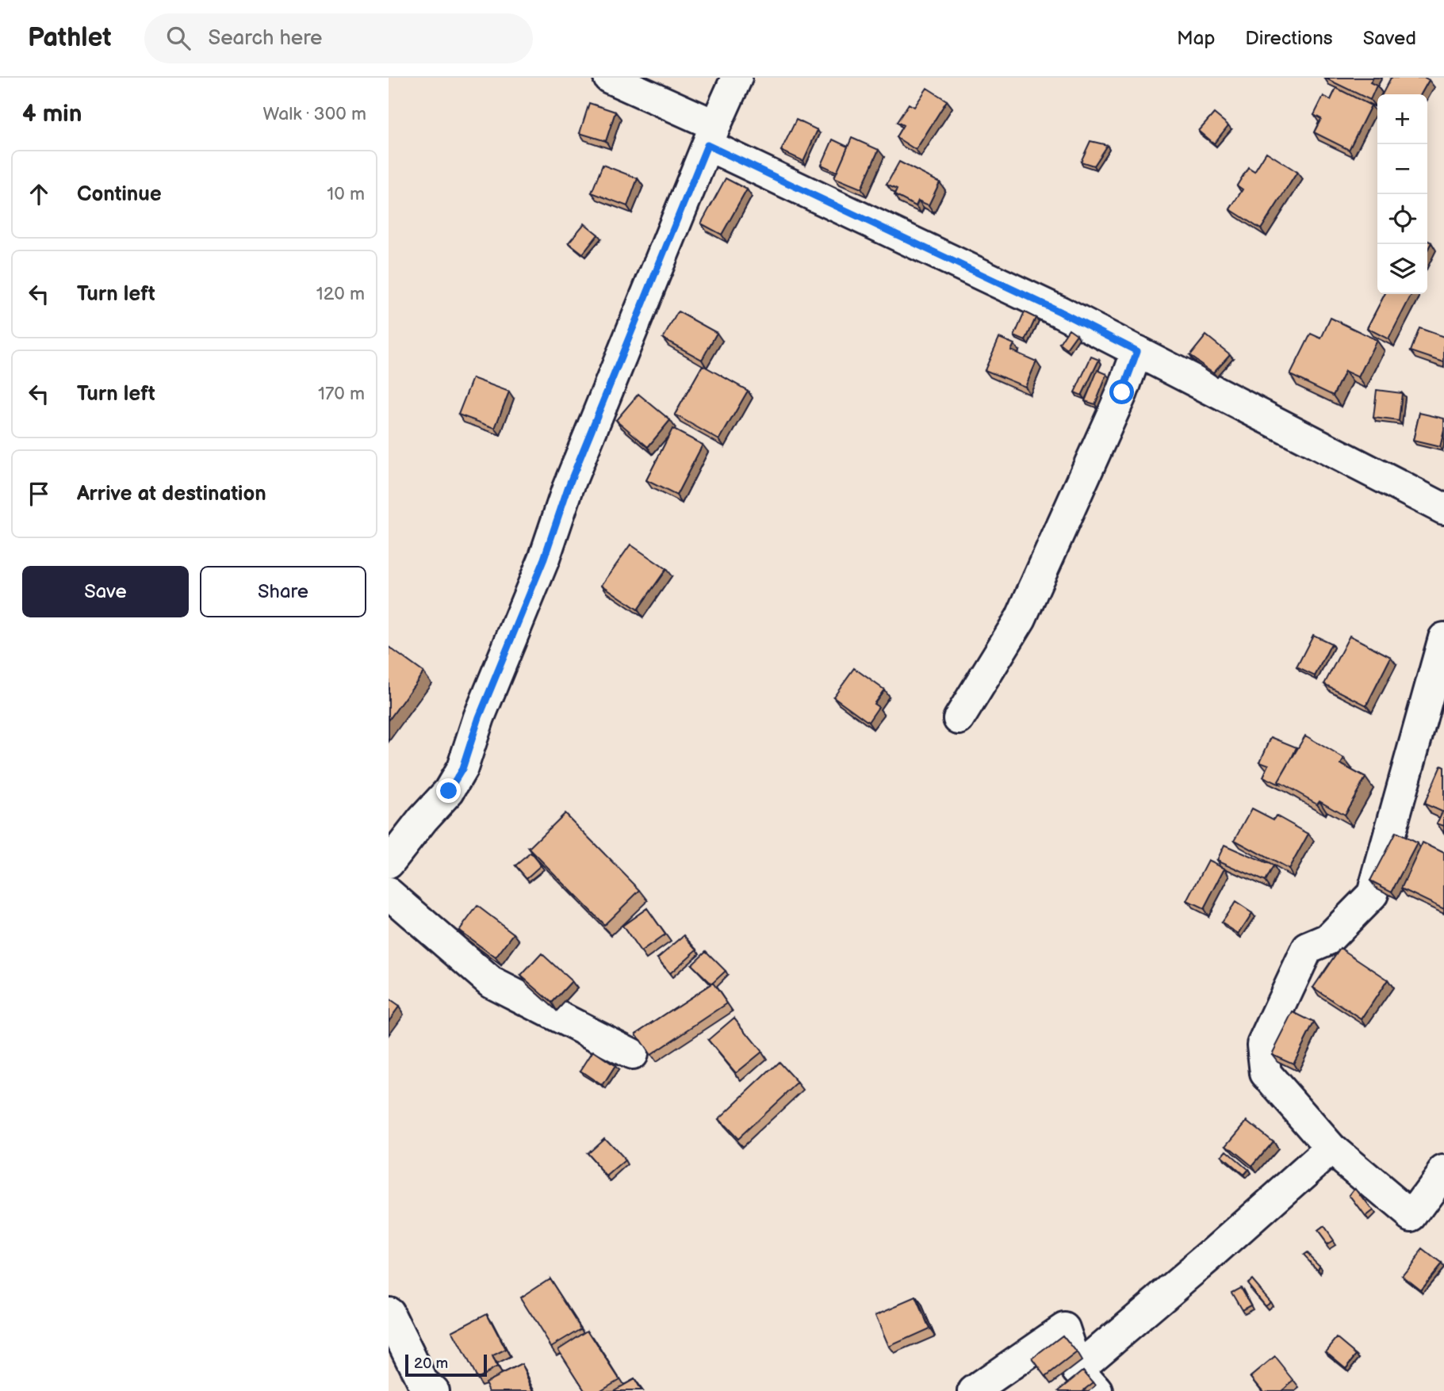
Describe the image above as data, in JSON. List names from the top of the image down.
{
  "scale_bar": "20 m",
  "page": {
    "header": "Pathlet",
    "search": "Search here",
    "nav": ["Map", "Directions", "Saved"],
    "heading": ["4 min", "Walk · 300 m"],
    "map_buttons": ["+", "−"],
    "list": [
      ["Continue", "10 m"],
      ["Turn left", "120 m"],
      ["Turn left", "170 m"],
      "Arrive at destination"
    ],
    "buttons": ["Save", "Share"],
    "scale": "20 m"
  }
}
